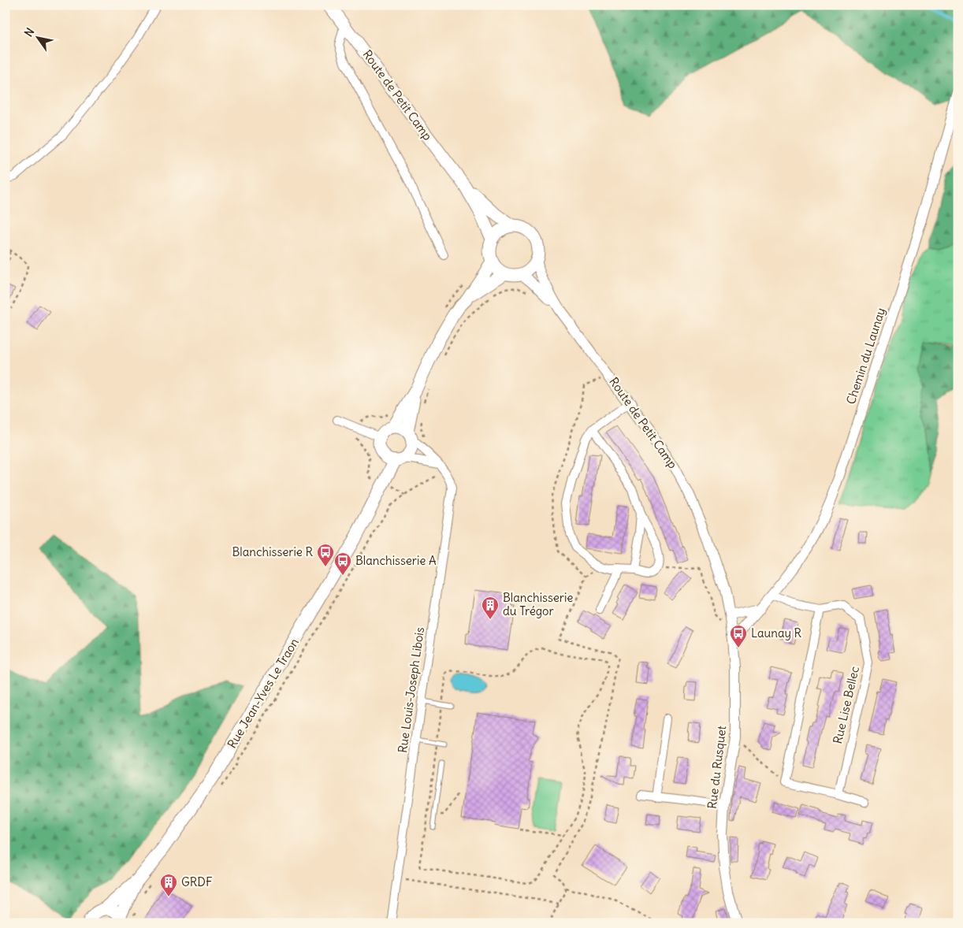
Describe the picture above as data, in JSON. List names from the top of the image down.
{
  "streets": {
    "main road": ["Route de Petit Camp", "Rue Jean-Yves Le Traon"],
    "street": [
      "Chemin du Launay",
      "Rue Louis-Joseph Libois",
      "Rue Lise Bellec",
      "Rue du Rusquet"
    ]
  },
  "crossings": [
    ["Route de Petit Camp", "Rue du Rusquet"],
    ["Chemin du Launay", "Rue du Rusquet"],
    ["Rue Louis-Joseph Libois", "Rue Jean-Yves Le Traon"]
  ],
  "places": {
    "bus stop": ["Blanchisserie R", "Blanchisserie A", "Launay R"],
    "building": ["Blanchisserie du Trégor", "GRDF"]
  },
  "north": "top left"
}
